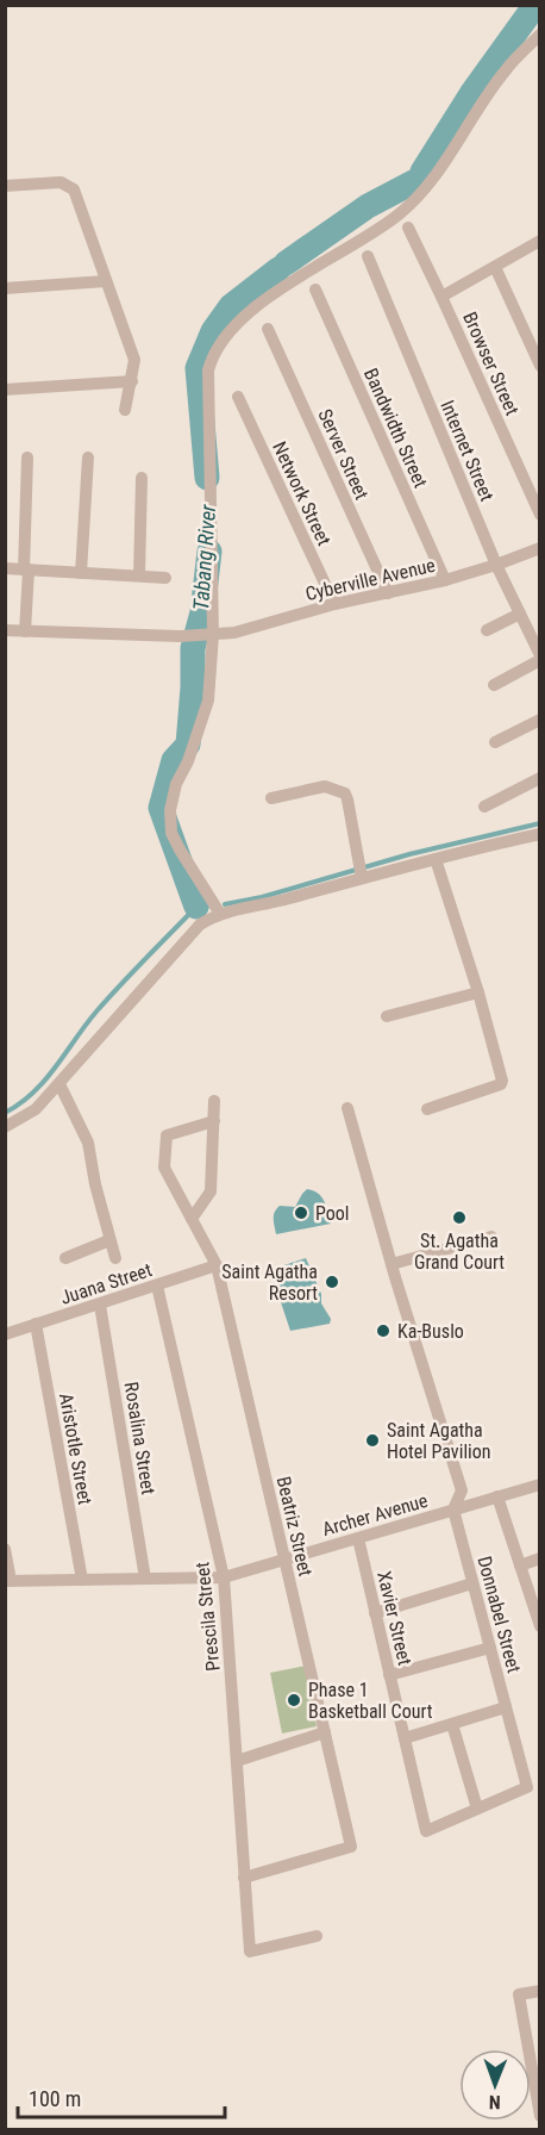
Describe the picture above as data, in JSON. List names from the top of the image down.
{
  "streets": {
    "street": [
      "Browser Street",
      "Bandwidth Street",
      "Internet Street",
      "Server Street",
      "Network Street",
      "Cyberville Avenue",
      "Juana Street",
      "Rosalina Street",
      "Aristotle Street",
      "Archer Avenue",
      "Beatriz Street",
      "Donnabel Street",
      "Prescila Street",
      "Xavier Street"
    ]
  },
  "crossings": [
    ["Bandwidth Street", "Cyberville Avenue"],
    ["Internet Street", "Cyberville Avenue"],
    ["Server Street", "Cyberville Avenue"],
    ["Network Street", "Cyberville Avenue"],
    ["Juana Street", "Rosalina Street"],
    ["Juana Street", "Aristotle Street"],
    ["Juana Street", "Beatriz Street"],
    ["Juana Street", "Prescila Street"],
    ["Rosalina Street", "Archer Avenue"],
    ["Aristotle Street", "Archer Avenue"],
    ["Archer Avenue", "Beatriz Street"],
    ["Archer Avenue", "Donnabel Street"],
    ["Archer Avenue", "Prescila Street"],
    ["Archer Avenue", "Xavier Street"],
    ["Beatriz Street", "Prescila Street"],
    ["Donnabel Street", "Xavier Street"]
  ],
  "water": ["Tabang River"],
  "places": [
    "Pool",
    "St. Agatha Grand Court",
    "Saint Agatha Resort",
    "Ka-Buslo",
    "Saint Agatha Hotel Pavilion",
    "Phase 1 Basketball Court"
  ],
  "scale_bar": "100 m",
  "north": "bottom"
}
